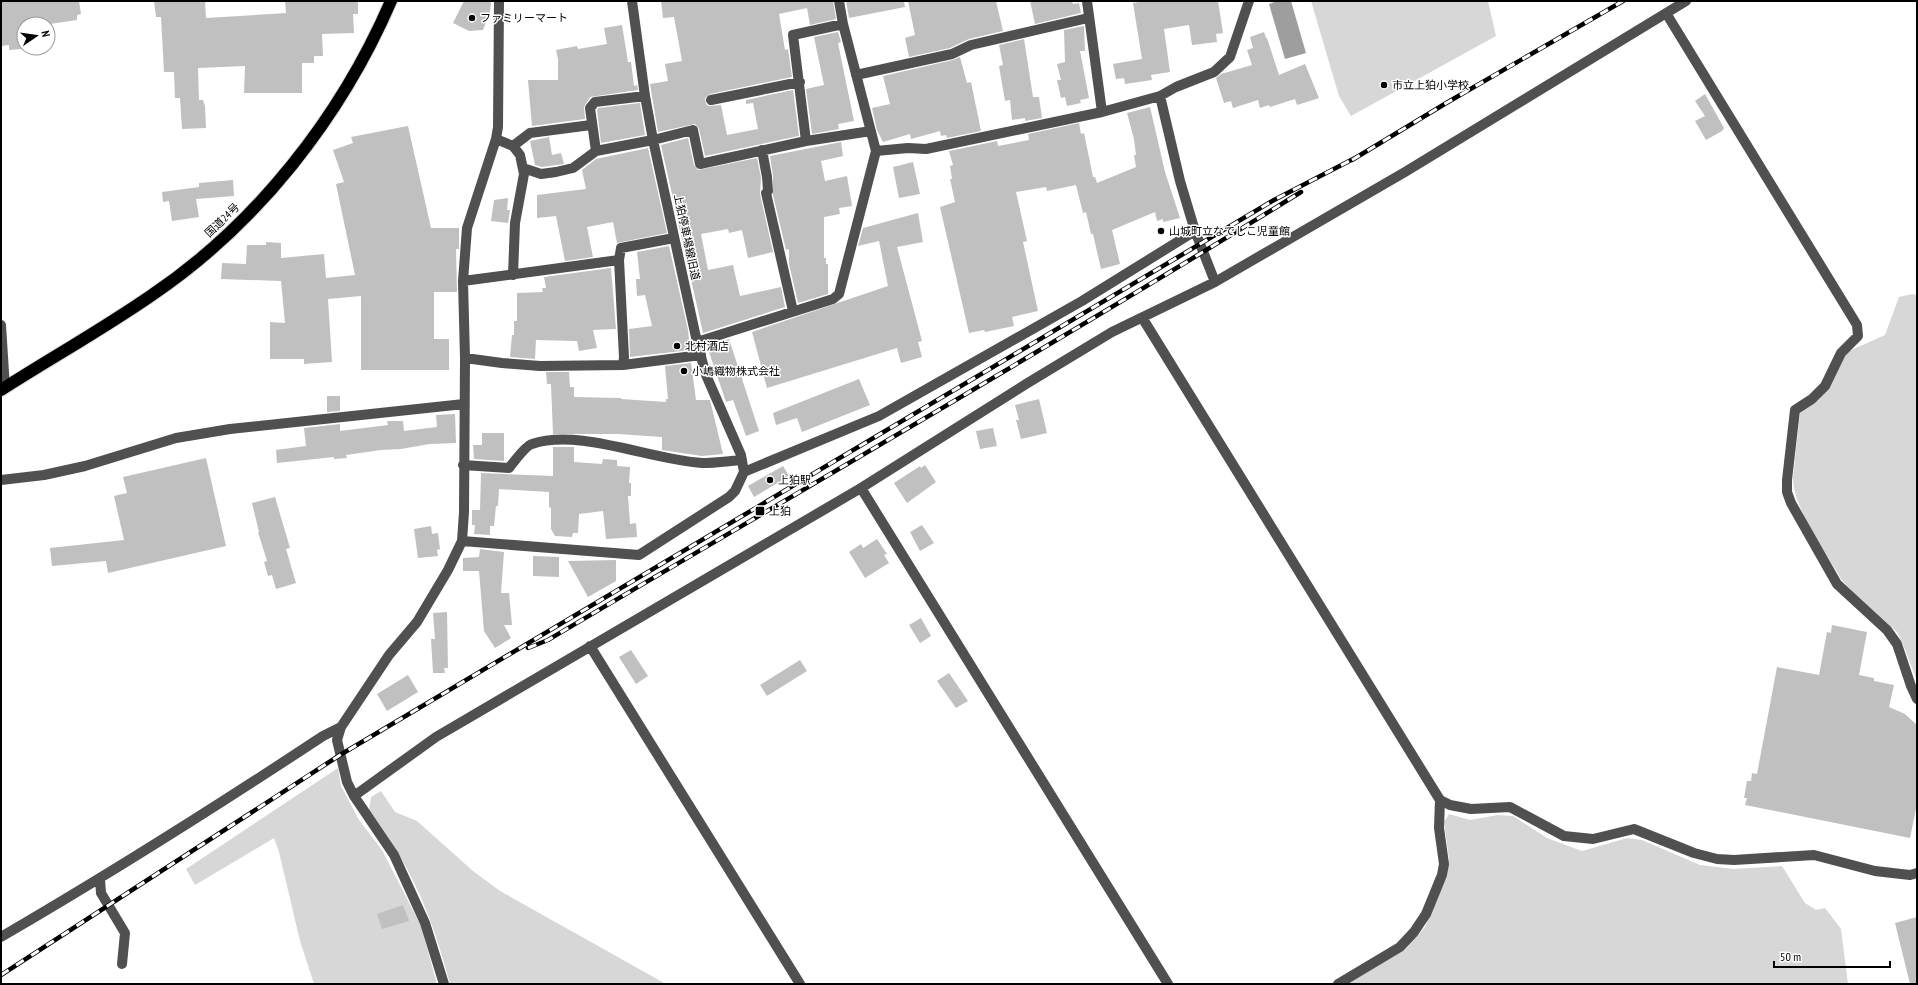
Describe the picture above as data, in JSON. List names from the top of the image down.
{
  "streets": {
    "highway": ["国道24号"],
    "street": ["上狛停車場線旧道"]
  },
  "places": {
    "other": [
      "ファミリーマート",
      "市立上狛小学校",
      "山城町立なでしこ児童館",
      "北村酒店",
      "小嶋織物株式会社",
      "上狛駅"
    ],
    "transit": ["上狛"]
  },
  "scale_bar": "50 m",
  "north": "right"
}
